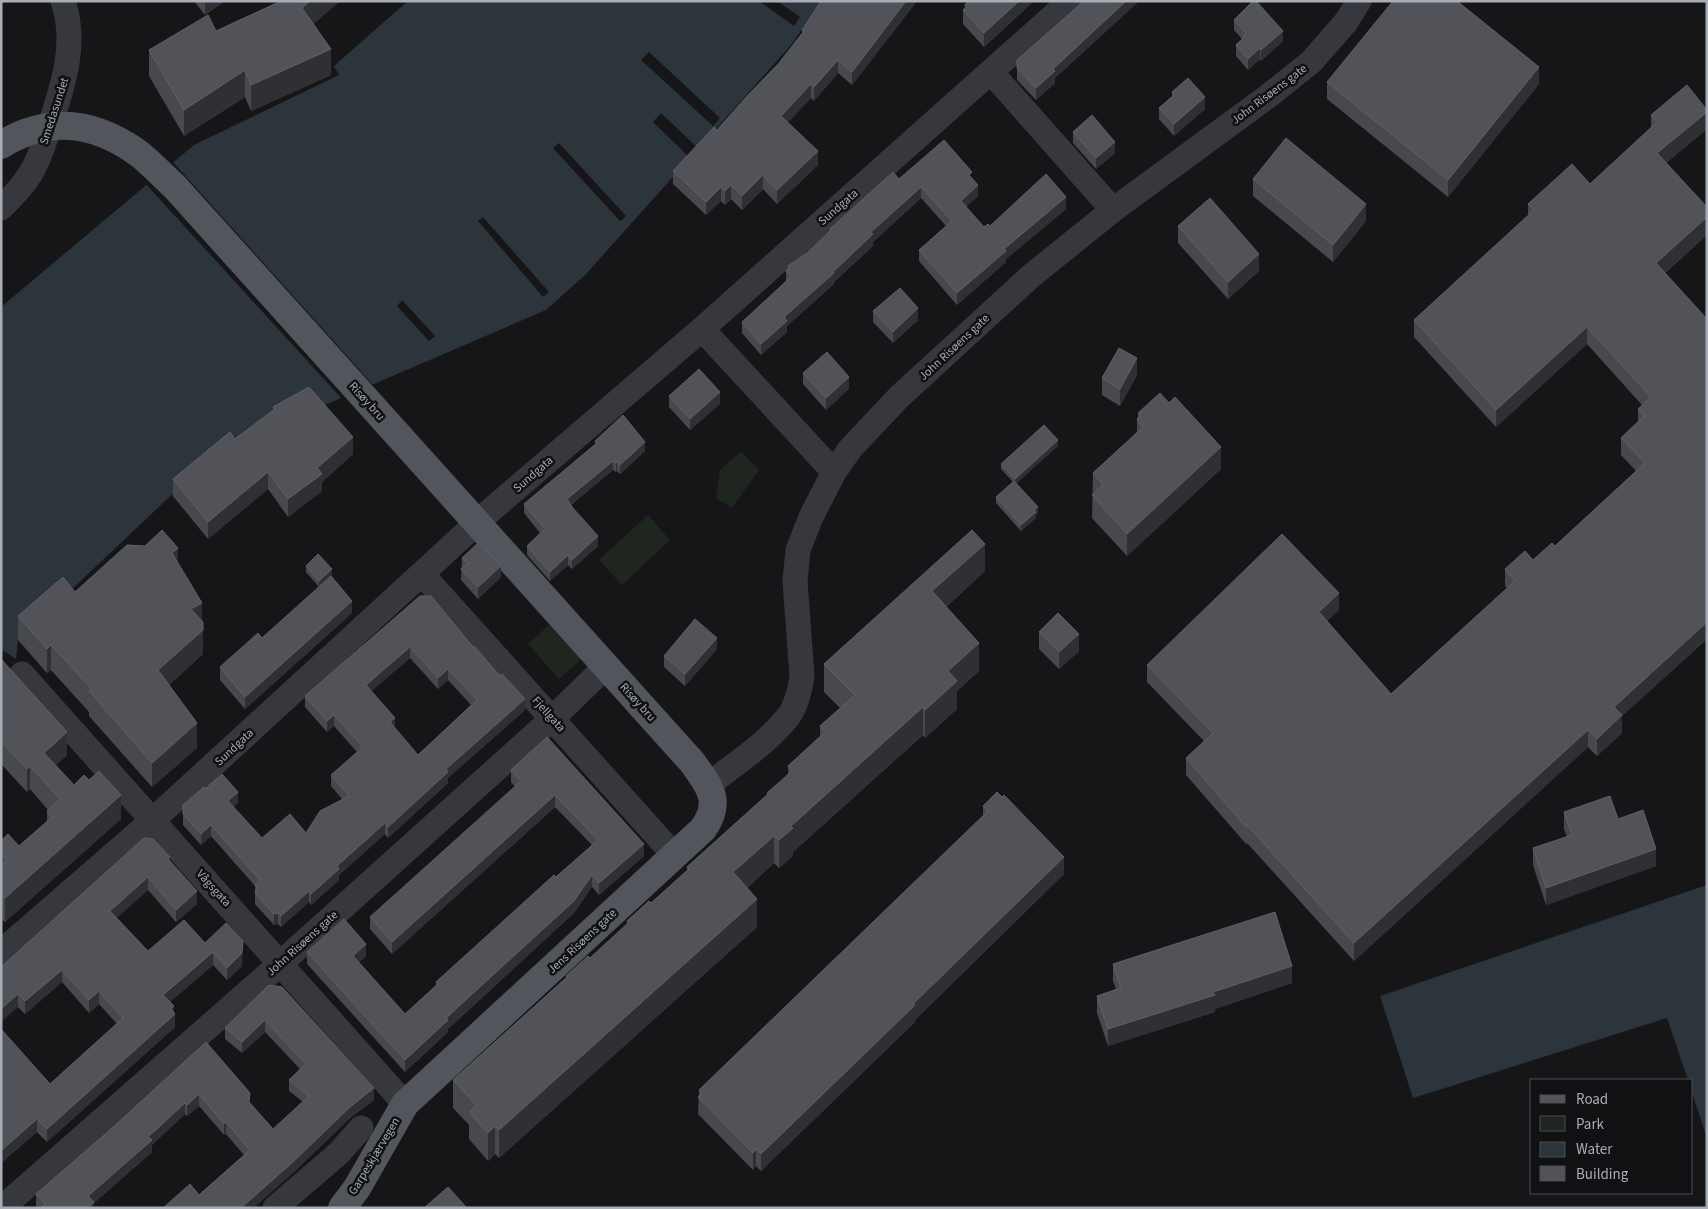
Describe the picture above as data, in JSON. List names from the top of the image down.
{
  "streets": {
    "main road": ["Risøy bru", "Jens Risøens gate", "Garpeskjærvegen"],
    "street": [
      "John Risøens gate",
      "Smedasundet",
      "Sundgata",
      "Fjellgata",
      "Vågsgata"
    ]
  },
  "crossings": [
    ["John Risøens gate", "Fjellgata"],
    ["John Risøens gate", "Vågsgata"],
    ["John Risøens gate", "Jens Risøens gate"],
    ["Sundgata", "Fjellgata"],
    ["Sundgata", "Vågsgata"],
    ["Risøy bru", "Jens Risøens gate"],
    ["Fjellgata", "Jens Risøens gate"],
    ["Vågsgata", "Jens Risøens gate"],
    ["Vågsgata", "Garpeskjærvegen"],
    ["Jens Risøens gate", "Garpeskjærvegen"]
  ],
  "legend": [
    "Road",
    "Park",
    "Water",
    "Building"
  ]
}
